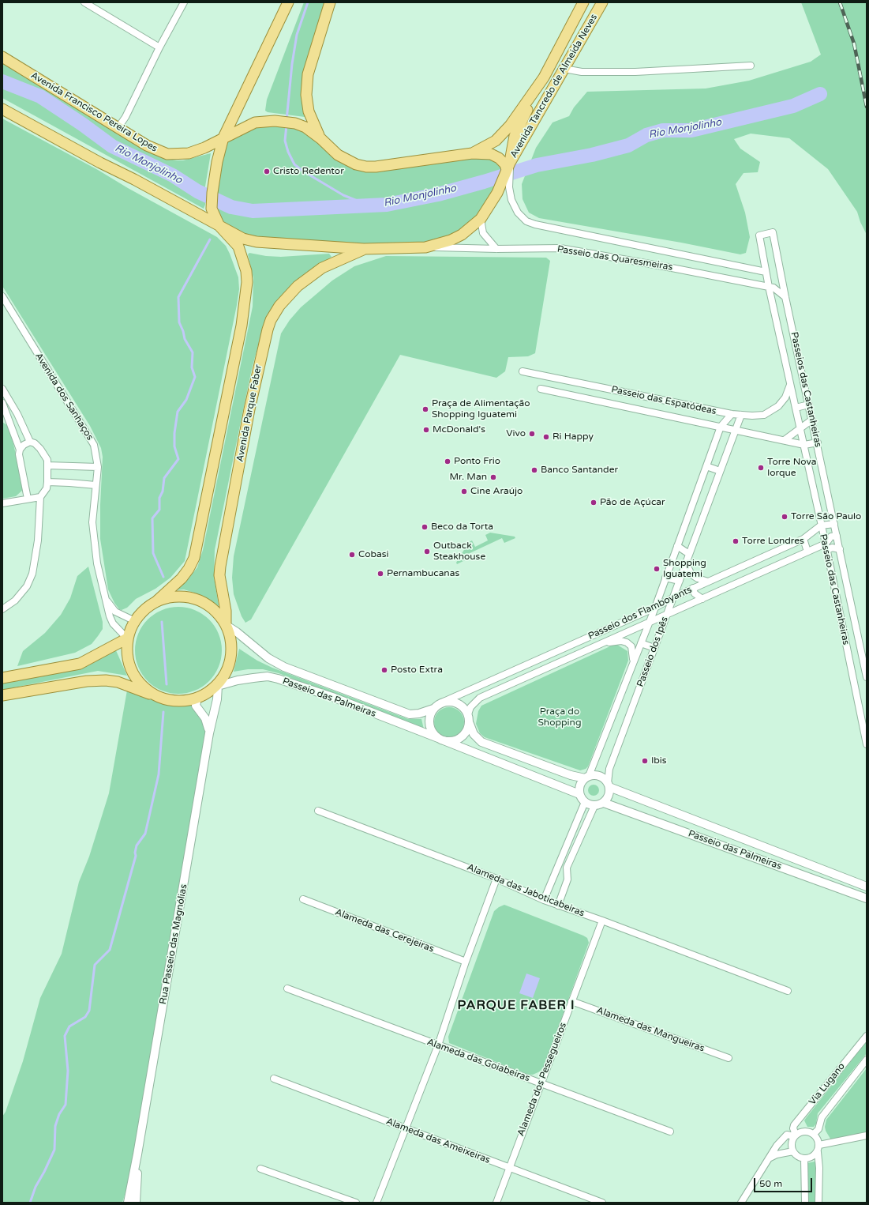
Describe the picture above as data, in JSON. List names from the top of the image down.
{
  "streets": {
    "main road": ["Avenida Tancredo de Almeida Neves", "Avenida Francisco Pereira Lopes", "Avenida Parque Faber"],
    "street": [
      "Passeio das Quaresmeiras",
      "Passeios das Castanheiras",
      "Avenida dos Sanhaços",
      "Passeio das Espatódeas",
      "Passeio das Castanheiras",
      "Passeio dos Flamboyants",
      "Passeio dos Ipês",
      "Passeio das Palmeiras",
      "Alameda das Jaboticabeiras",
      "Alameda das Cerejeiras",
      "Rua Passeio das Magnólias",
      "Alameda das Mangueiras",
      "Alameda das Goiabeiras",
      "Alameda dos Pessegueiros",
      "Via Lugano",
      "Alameda das Ameixeiras"
    ]
  },
  "crossings": [
    ["Avenida Tancredo de Almeida Neves", "Avenida Francisco Pereira Lopes"],
    ["Avenida Tancredo de Almeida Neves", "Passeio das Quaresmeiras"],
    ["Passeio das Quaresmeiras", "Passeios das Castanheiras"],
    ["Passeio das Quaresmeiras", "Passeio das Castanheiras"],
    ["Passeios das Castanheiras", "Passeio dos Flamboyants"],
    ["Avenida dos Sanhaços", "Avenida Parque Faber"],
    ["Avenida dos Sanhaços", "Passeio das Palmeiras"],
    ["Avenida dos Sanhaços", "Rua Passeio das Magnólias"],
    ["Passeio das Espatódeas", "Passeio das Castanheiras"],
    ["Passeio das Espatódeas", "Passeio dos Ipês"],
    ["Avenida Parque Faber", "Passeio das Palmeiras"],
    ["Avenida Parque Faber", "Rua Passeio das Magnólias"],
    ["Passeio das Castanheiras", "Passeio dos Flamboyants"],
    ["Passeio dos Flamboyants", "Passeio dos Ipês"],
    ["Passeio dos Flamboyants", "Passeio das Palmeiras"],
    ["Passeio dos Ipês", "Passeio das Palmeiras"],
    ["Passeio das Palmeiras", "Rua Passeio das Magnólias"],
    ["Alameda das Jaboticabeiras", "Alameda dos Pessegueiros"],
    ["Alameda das Mangueiras", "Alameda dos Pessegueiros"],
    ["Alameda das Goiabeiras", "Alameda dos Pessegueiros"],
    ["Alameda dos Pessegueiros", "Alameda das Ameixeiras"]
  ],
  "districts": ["PARQUE FABER I"],
  "water": ["Rio Monjolinho"],
  "parks": ["Praça do Shopping"],
  "places": [
    "Cristo Redentor",
    "Praça de Alimentação Shopping Iguatemi",
    "McDonald's",
    "Vivo",
    "Ri Happy",
    "Ponto Frio",
    "Torre Nova Iorque",
    "Banco Santander",
    "Mr. Man",
    "Cine Araújo",
    "Pão de Açúcar",
    "Torre São Paulo",
    "Beco da Torta",
    "Torre Londres",
    "Outback Steakhouse",
    "Cobasi",
    "Shopping Iguatemi",
    "Pernambucanas",
    "Posto Extra",
    "Ibis"
  ],
  "scale_bar": "50 m"
}
